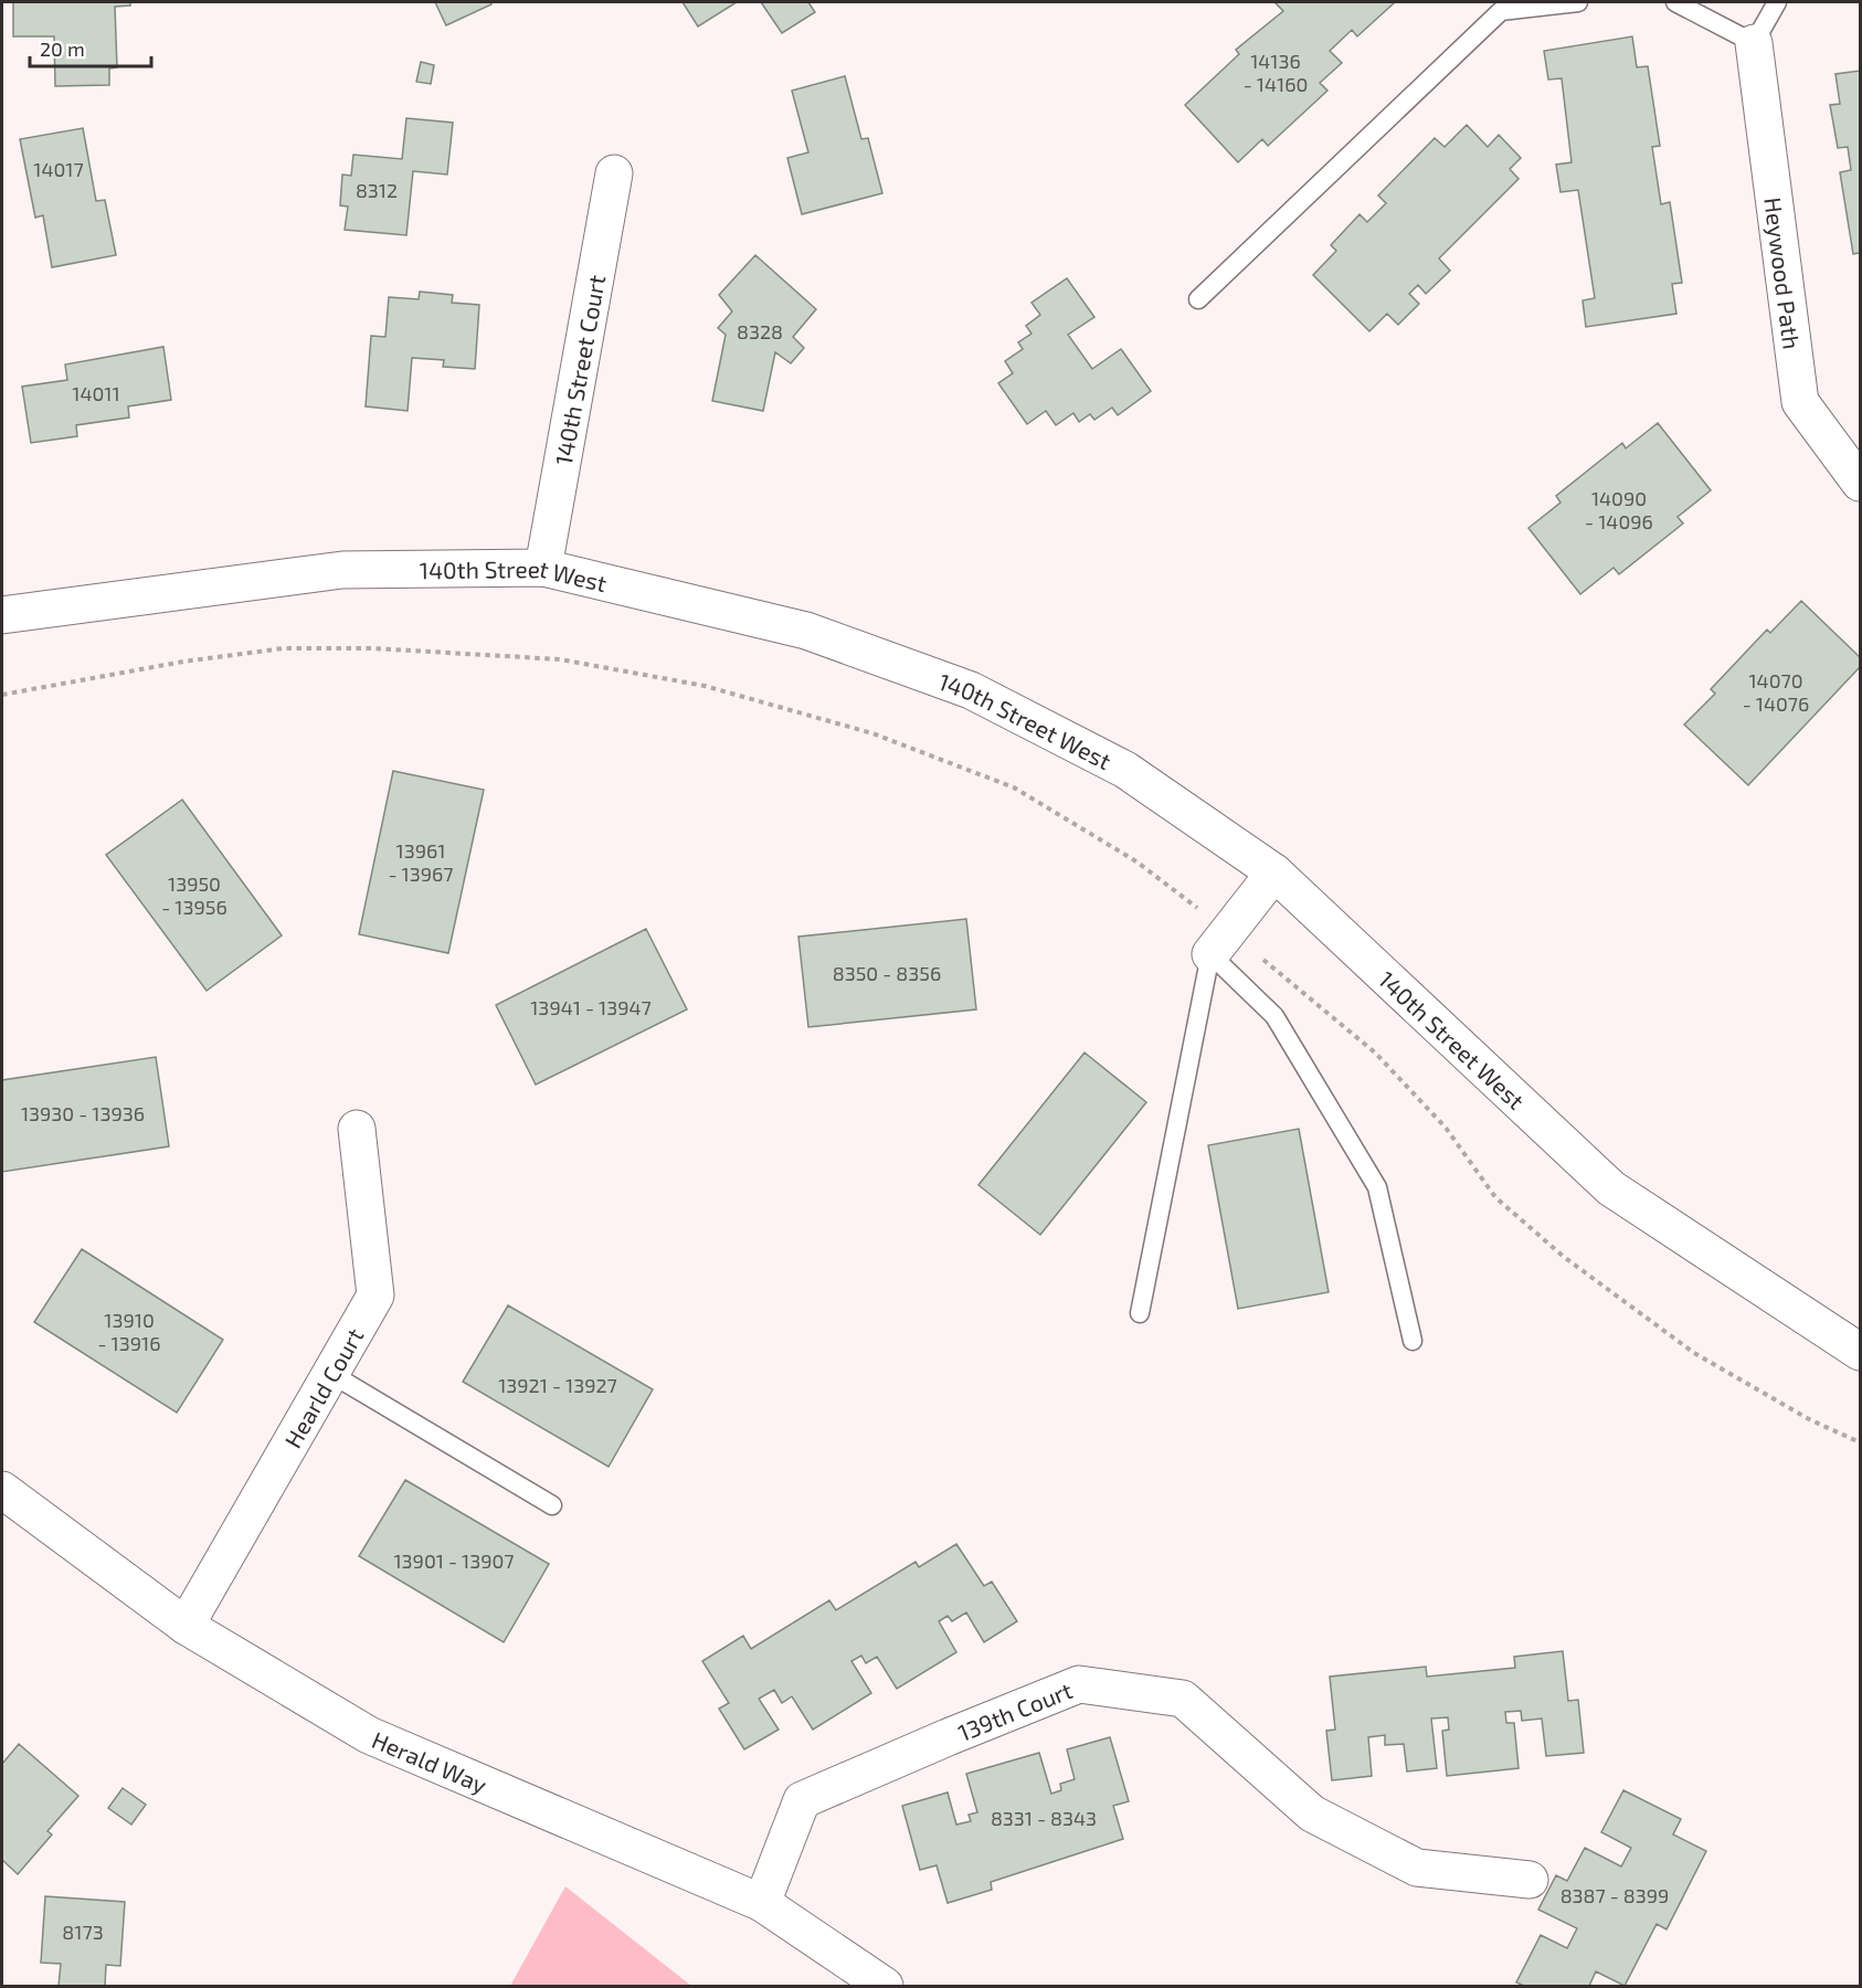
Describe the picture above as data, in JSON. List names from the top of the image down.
{
  "streets": {
    "street": [
      "Heywood Path",
      "140th Street Court",
      "140th Street West",
      "Hearld Court",
      "139th Court",
      "Herald Way"
    ]
  },
  "crossings": [
    ["140th Street Court", "140th Street West"],
    ["Hearld Court", "Herald Way"],
    ["139th Court", "Herald Way"]
  ],
  "house_numbers": [
    "14136 - 14160",
    "14017",
    "8312",
    "8328",
    "14011",
    "14090 - 14096",
    "14070 - 14076",
    "13961 - 13967",
    "13950 - 13956",
    "8350 - 8356",
    "13941 - 13947",
    "13930 - 13936",
    "13910 - 13916",
    "13921 - 13927",
    "13901 - 13907",
    "8331 - 8343",
    "8387 - 8399",
    "8173"
  ],
  "scale_bar": "20 m"
}
